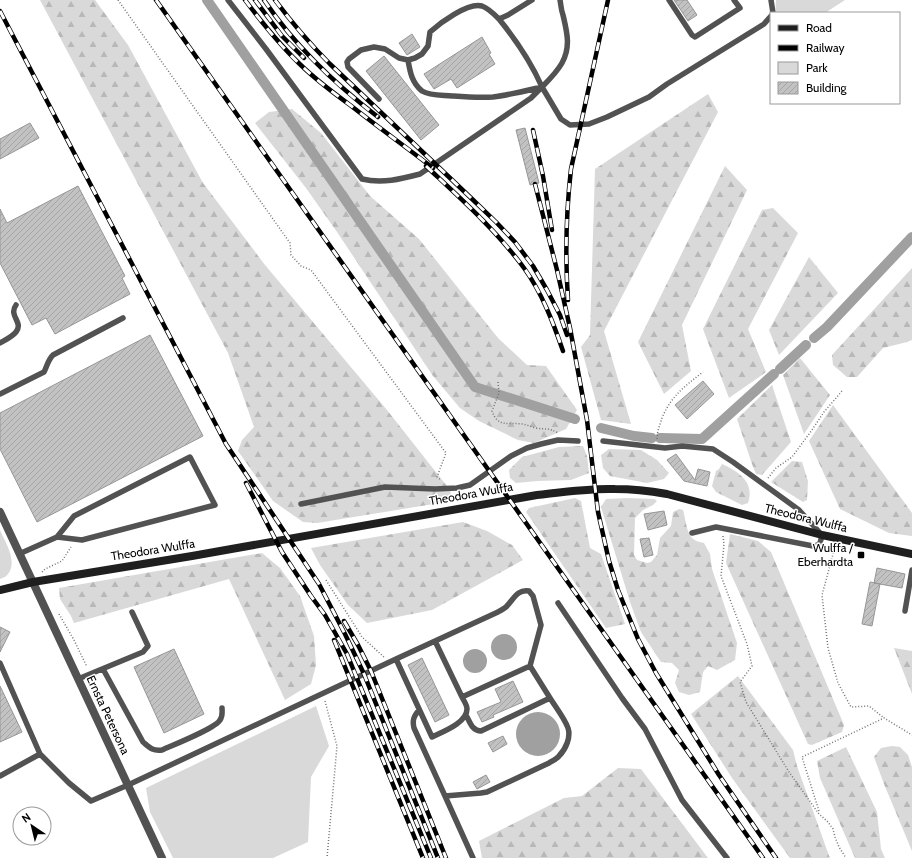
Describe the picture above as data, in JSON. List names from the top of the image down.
{
  "streets": {
    "street": ["Theodora Wulffa", "Ernsta Petersona"]
  },
  "crossings": [
    ["Theodora Wulffa", "Ernsta Petersona"]
  ],
  "places": {
    "transit": ["Wulffa / Eberhardta"]
  },
  "legend": [
    "Road",
    "Railway",
    "Park",
    "Building"
  ],
  "north": "top left"
}
